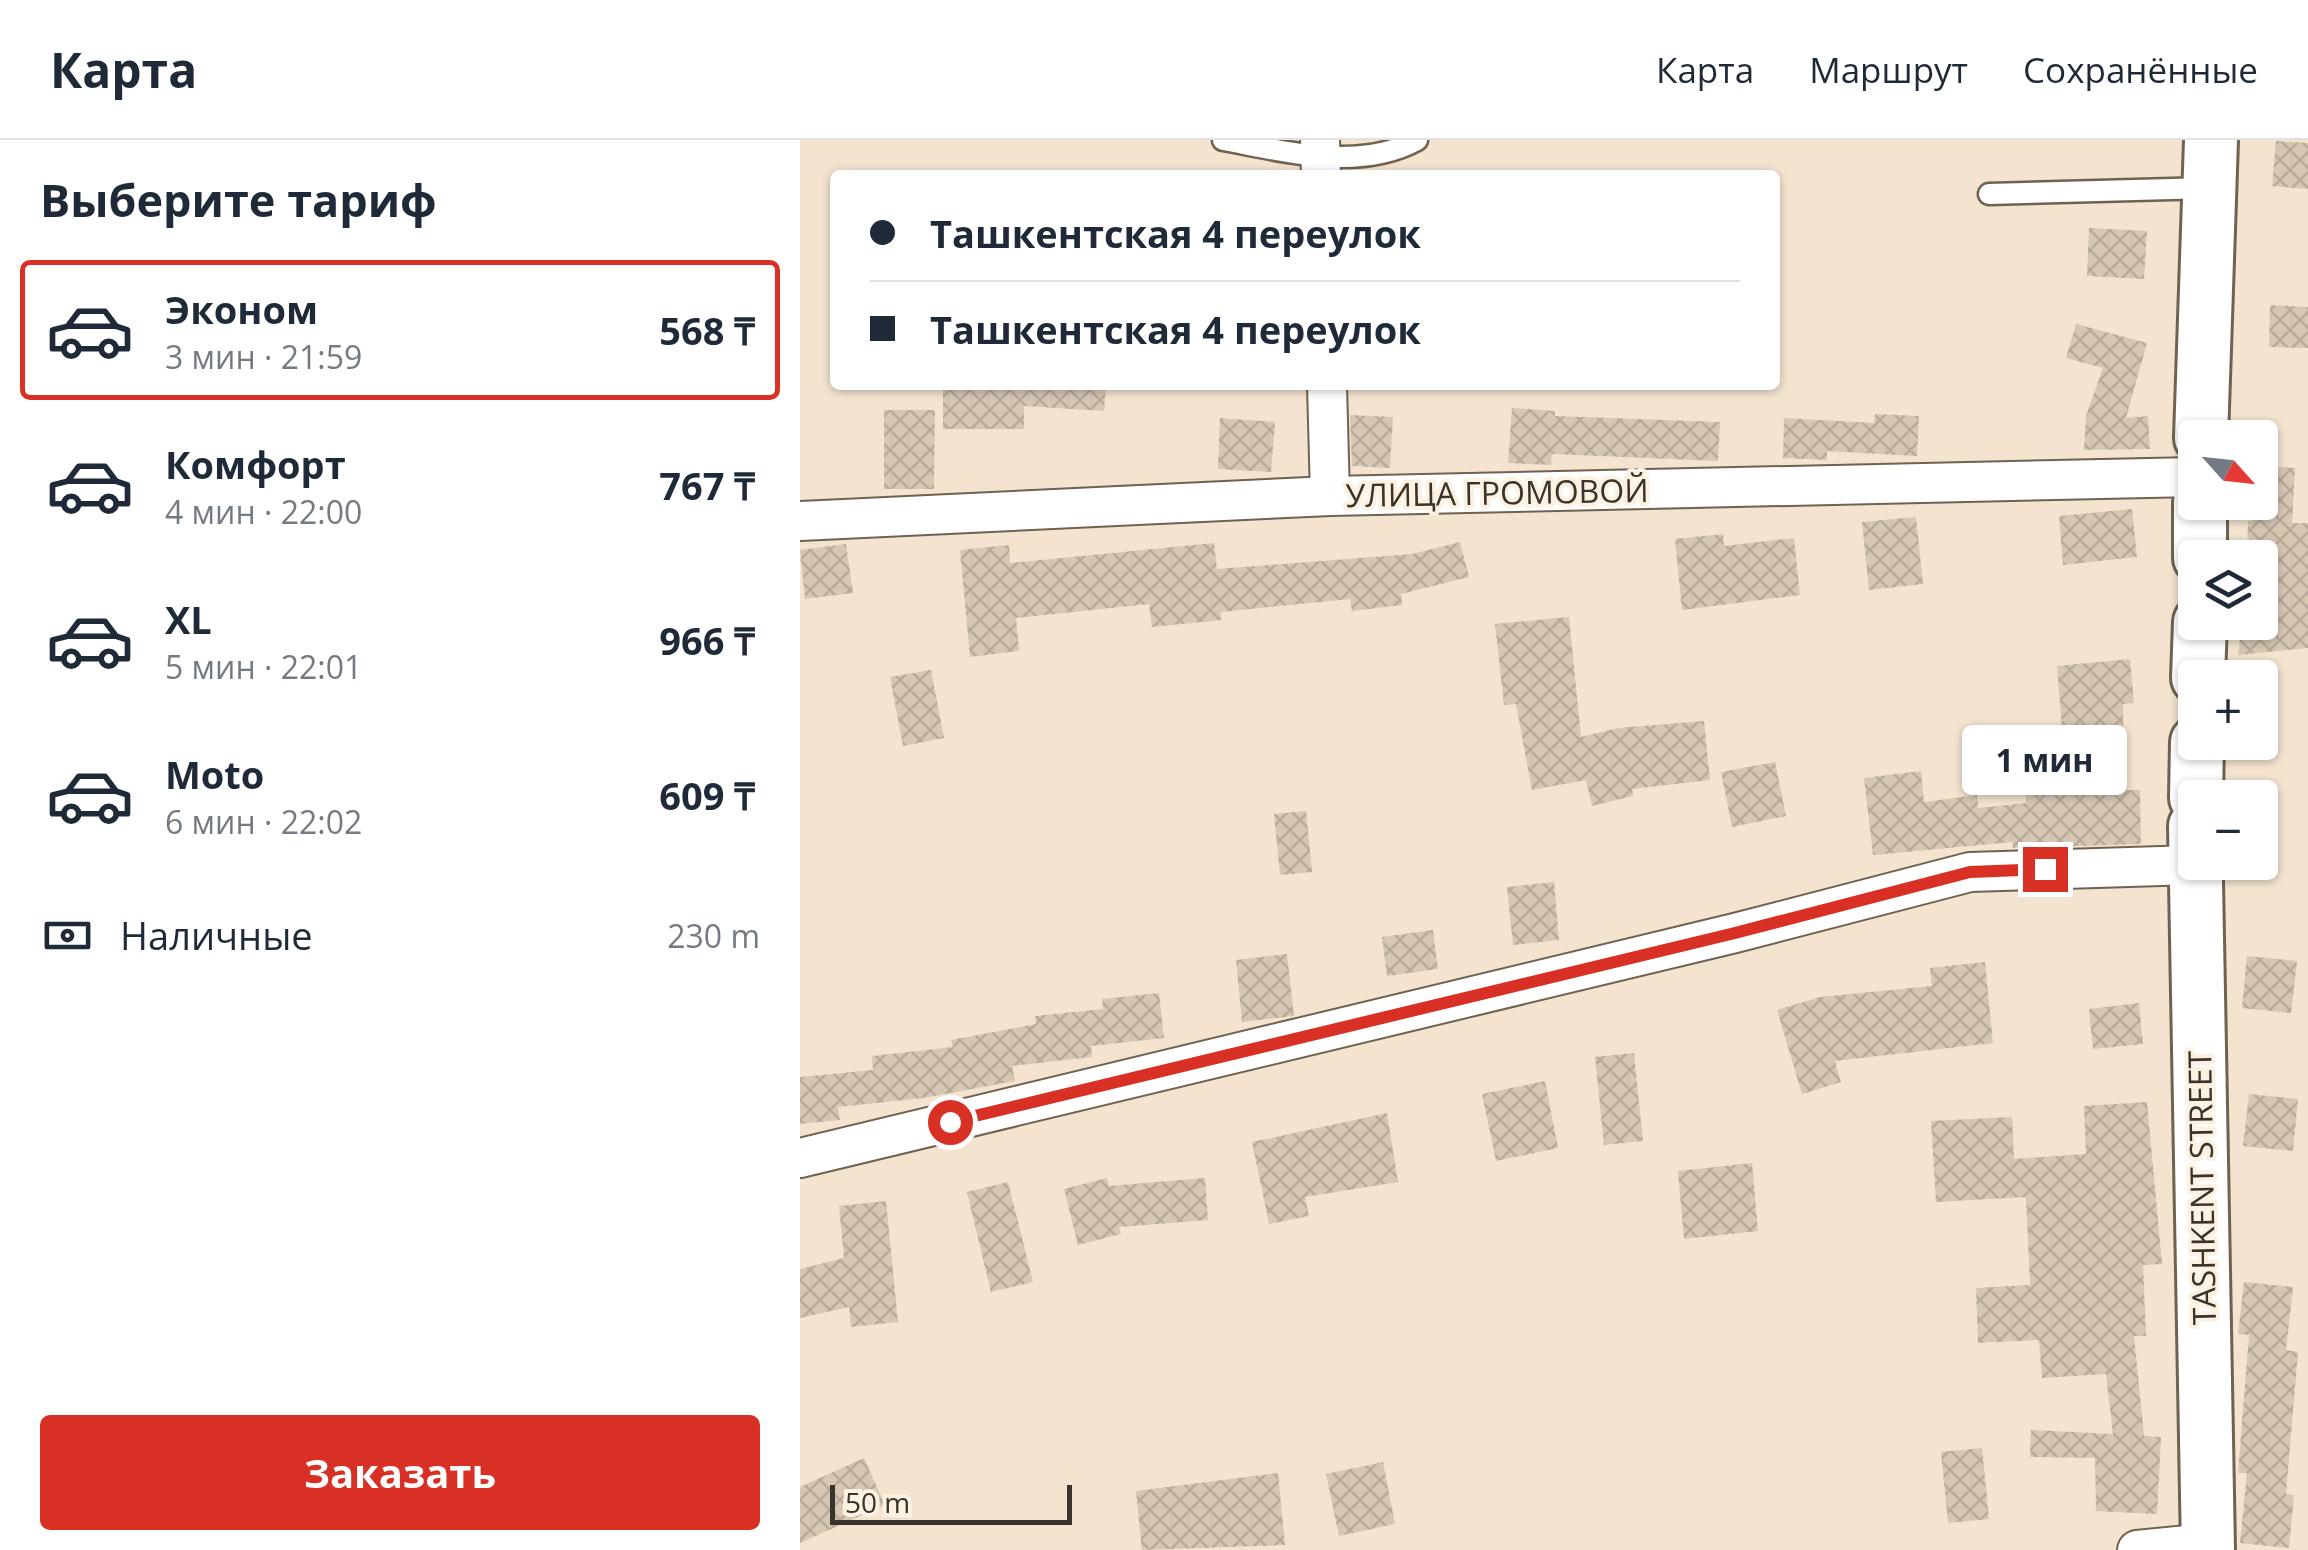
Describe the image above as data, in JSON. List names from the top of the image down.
{
  "streets": {
    "main road": ["TASHKENT STREET"],
    "street": ["УЛИЦА ГРОМОВОЙ"]
  },
  "scale_bar": "50 m",
  "north": "bottom right",
  "page": {
    "header": "Карта",
    "nav": ["Карта", "Маршрут", "Сохранённые"],
    "heading": "Выберите тариф",
    "banner": ["Ташкентская 4 переулок", "Ташкентская 4 переулок"],
    "list": [
      {
        "name": "Эконом",
        "note": "3 мин · 21:59",
        "value": "568 ₸"
      },
      {
        "name": "Комфорт",
        "note": "4 мин · 22:00",
        "value": "767 ₸"
      },
      {
        "name": "XL",
        "note": "5 мин · 22:01",
        "value": "966 ₸"
      },
      {
        "name": "Moto",
        "note": "6 мин · 22:02",
        "value": "609 ₸"
      }
    ],
    "map_buttons": ["+", "−"],
    "bubble": "1 мин",
    "pay": ["Наличные", "230 m"],
    "buttons": "Заказать",
    "scale": "50 m"
  }
}
